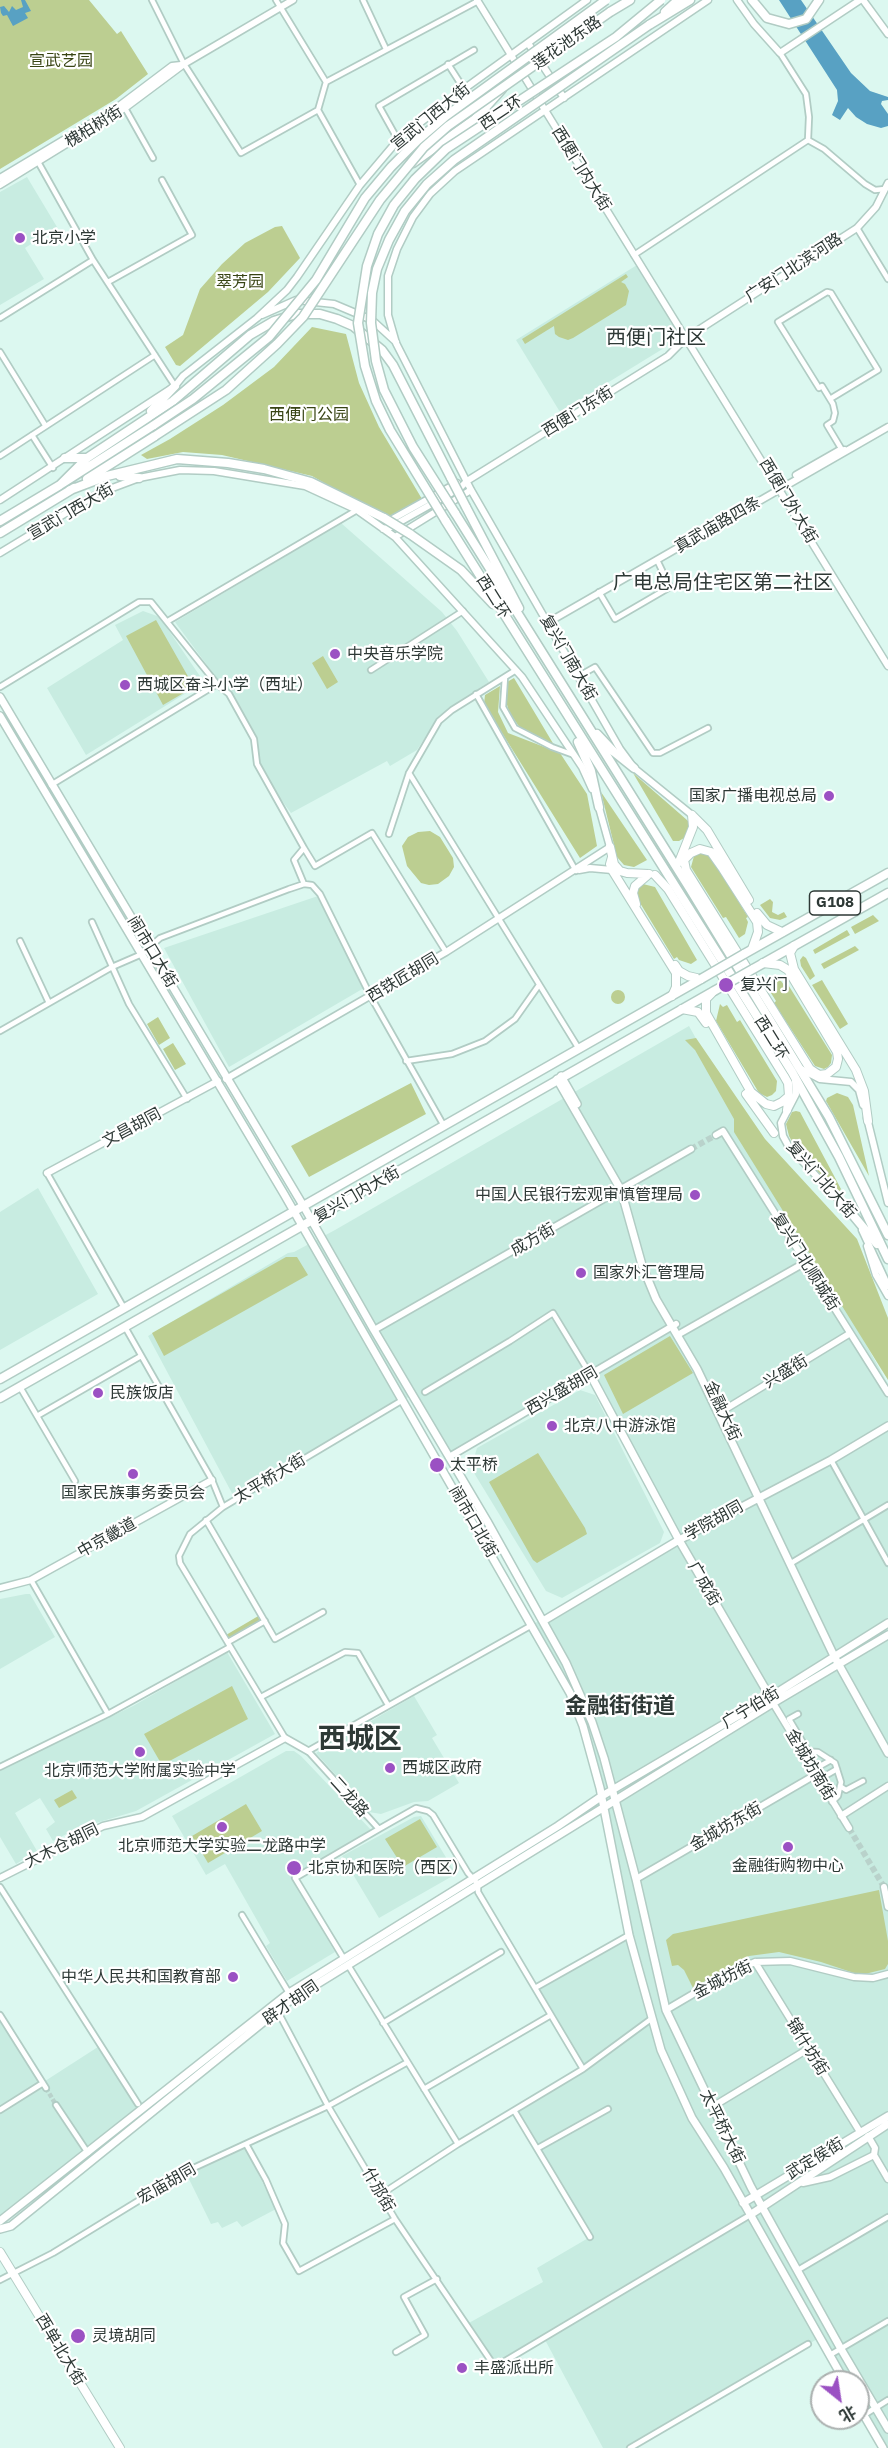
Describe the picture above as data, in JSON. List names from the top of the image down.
{
  "streets": {
    "highway": [
      "莲花池东路",
      "西二环",
      "宣武门西大街",
      "G108",
      "复兴门内大街"
    ],
    "main road": [
      "闹市口大街",
      "金融大街",
      "太平桥大街",
      "学院胡同",
      "闹市口北街",
      "广成街",
      "广宁伯街",
      "辟才胡同",
      "武定侯街",
      "西单北大街"
    ],
    "street": [
      "槐柏树街",
      "西便门内大街",
      "广安门北滨河路",
      "西便门东街",
      "西便门外大街",
      "真武庙路四条",
      "复兴门南大街",
      "西铁匠胡同",
      "文昌胡同",
      "复兴门北大街",
      "成方街",
      "复兴门北顺城街",
      "兴盛街",
      "西兴盛胡同",
      "中京畿道",
      "金城坊南街",
      "二龙路",
      "金城坊东街",
      "大木仓胡同",
      "金城坊街",
      "锦什坊街",
      "宏庙胡同",
      "什邡街"
    ]
  },
  "crossings": [
    ["莲花池东路", "宣武门西大街"],
    ["西二环", "复兴门北大街"],
    ["宣武门西大街", "西便门内大街"],
    ["宣武门西大街", "西便门东街"],
    ["宣武门西大街", "复兴门南大街"],
    ["西便门内大街", "广安门北滨河路"],
    ["西便门内大街", "西便门东街"],
    ["西便门内大街", "西便门外大街"],
    ["广安门北滨河路", "西便门东街"],
    ["广安门北滨河路", "西便门外大街"],
    ["西便门东街", "西便门外大街"],
    ["西便门东街", "复兴门南大街"],
    ["西便门外大街", "真武庙路四条"],
    ["真武庙路四条", "复兴门南大街"],
    ["G108", "复兴门内大街"],
    ["闹市口大街", "西铁匠胡同"],
    ["闹市口大街", "文昌胡同"],
    ["闹市口大街", "复兴门内大街"],
    ["闹市口大街", "闹市口北街"],
    ["复兴门内大街", "太平桥大街"],
    ["复兴门内大街", "闹市口北街"],
    ["成方街", "闹市口北街"],
    ["复兴门北顺城街", "兴盛街"],
    ["兴盛街", "金融大街"],
    ["西兴盛胡同", "金融大街"],
    ["西兴盛胡同", "闹市口北街"],
    ["西兴盛胡同", "广成街"],
    ["金融大街", "学院胡同"],
    ["金融大街", "广宁伯街"],
    ["太平桥大街", "闹市口北街"],
    ["太平桥大街", "中京畿道"],
    ["太平桥大街", "广宁伯街"],
    ["太平桥大街", "金城坊东街"],
    ["太平桥大街", "金城坊街"],
    ["太平桥大街", "辟才胡同"],
    ["太平桥大街", "武定侯街"],
    ["太平桥大街", "什邡街"],
    ["学院胡同", "闹市口北街"],
    ["学院胡同", "广成街"],
    ["闹市口北街", "广宁伯街"],
    ["闹市口北街", "辟才胡同"],
    ["广成街", "广宁伯街"],
    ["广成街", "金城坊南街"],
    ["广宁伯街", "金城坊南街"],
    ["广宁伯街", "辟才胡同"],
    ["金城坊南街", "金城坊东街"],
    ["二龙路", "大木仓胡同"],
    ["二龙路", "辟才胡同"],
    ["金城坊街", "锦什坊街"],
    ["辟才胡同", "什邡街"],
    ["锦什坊街", "武定侯街"],
    ["武定侯街", "什邡街"],
    ["宏庙胡同", "什邡街"],
    ["宏庙胡同", "西单北大街"]
  ],
  "districts": [
    "西便门社区",
    "广电总局住宅区第二社区",
    "金融街街道",
    "西城区"
  ],
  "parks": ["宣武艺园", "翠芳园", "西便门公园"],
  "places": [
    "北京小学",
    "中央音乐学院",
    "西城区奋斗小学（西址）",
    "国家广播电视总局",
    "复兴门",
    "中国人民银行宏观审慎管理局",
    "国家外汇管理局",
    "民族饭店",
    "北京八中游泳馆",
    "太平桥",
    "国家民族事务委员会",
    "北京师范大学附属实验中学",
    "西城区政府",
    "北京师范大学实验二龙路中学",
    "金融街购物中心",
    "北京协和医院（西区）",
    "中华人民共和国教育部",
    "灵境胡同",
    "丰盛派出所"
  ],
  "north": "bottom right"
}
